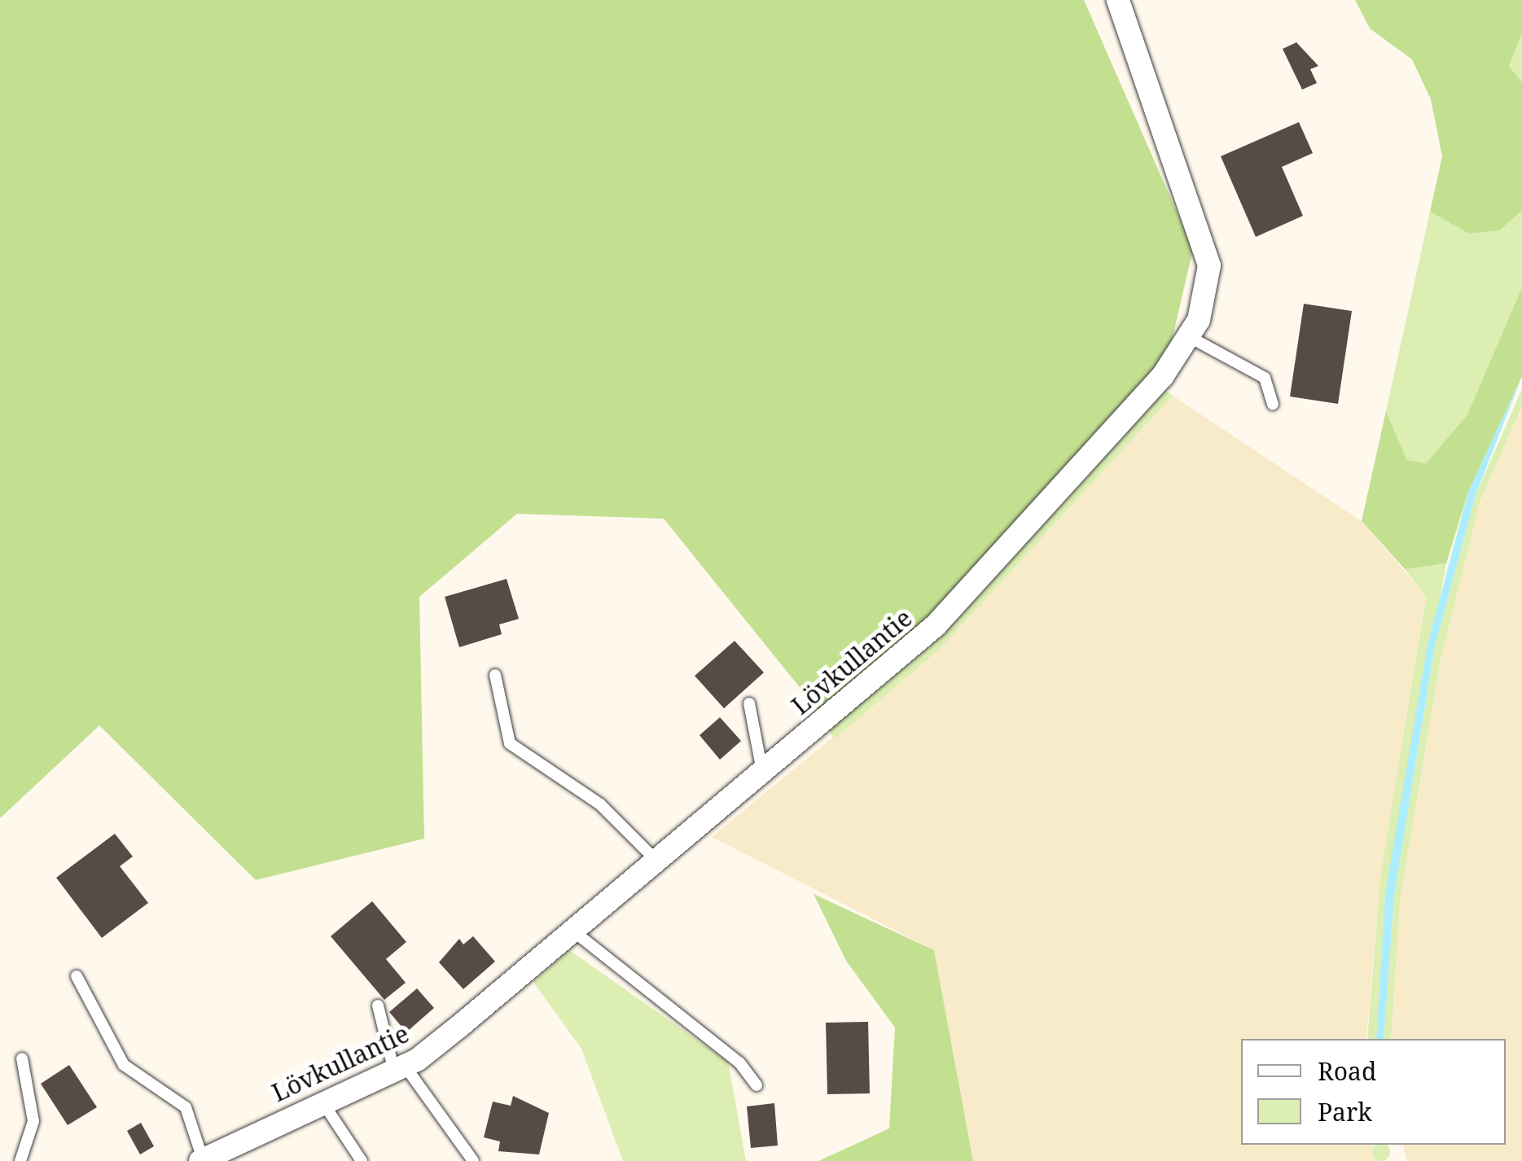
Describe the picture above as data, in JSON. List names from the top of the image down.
{
  "streets": {
    "street": ["Lövkullantie"]
  },
  "legend": ["Road", "Park"]
}
